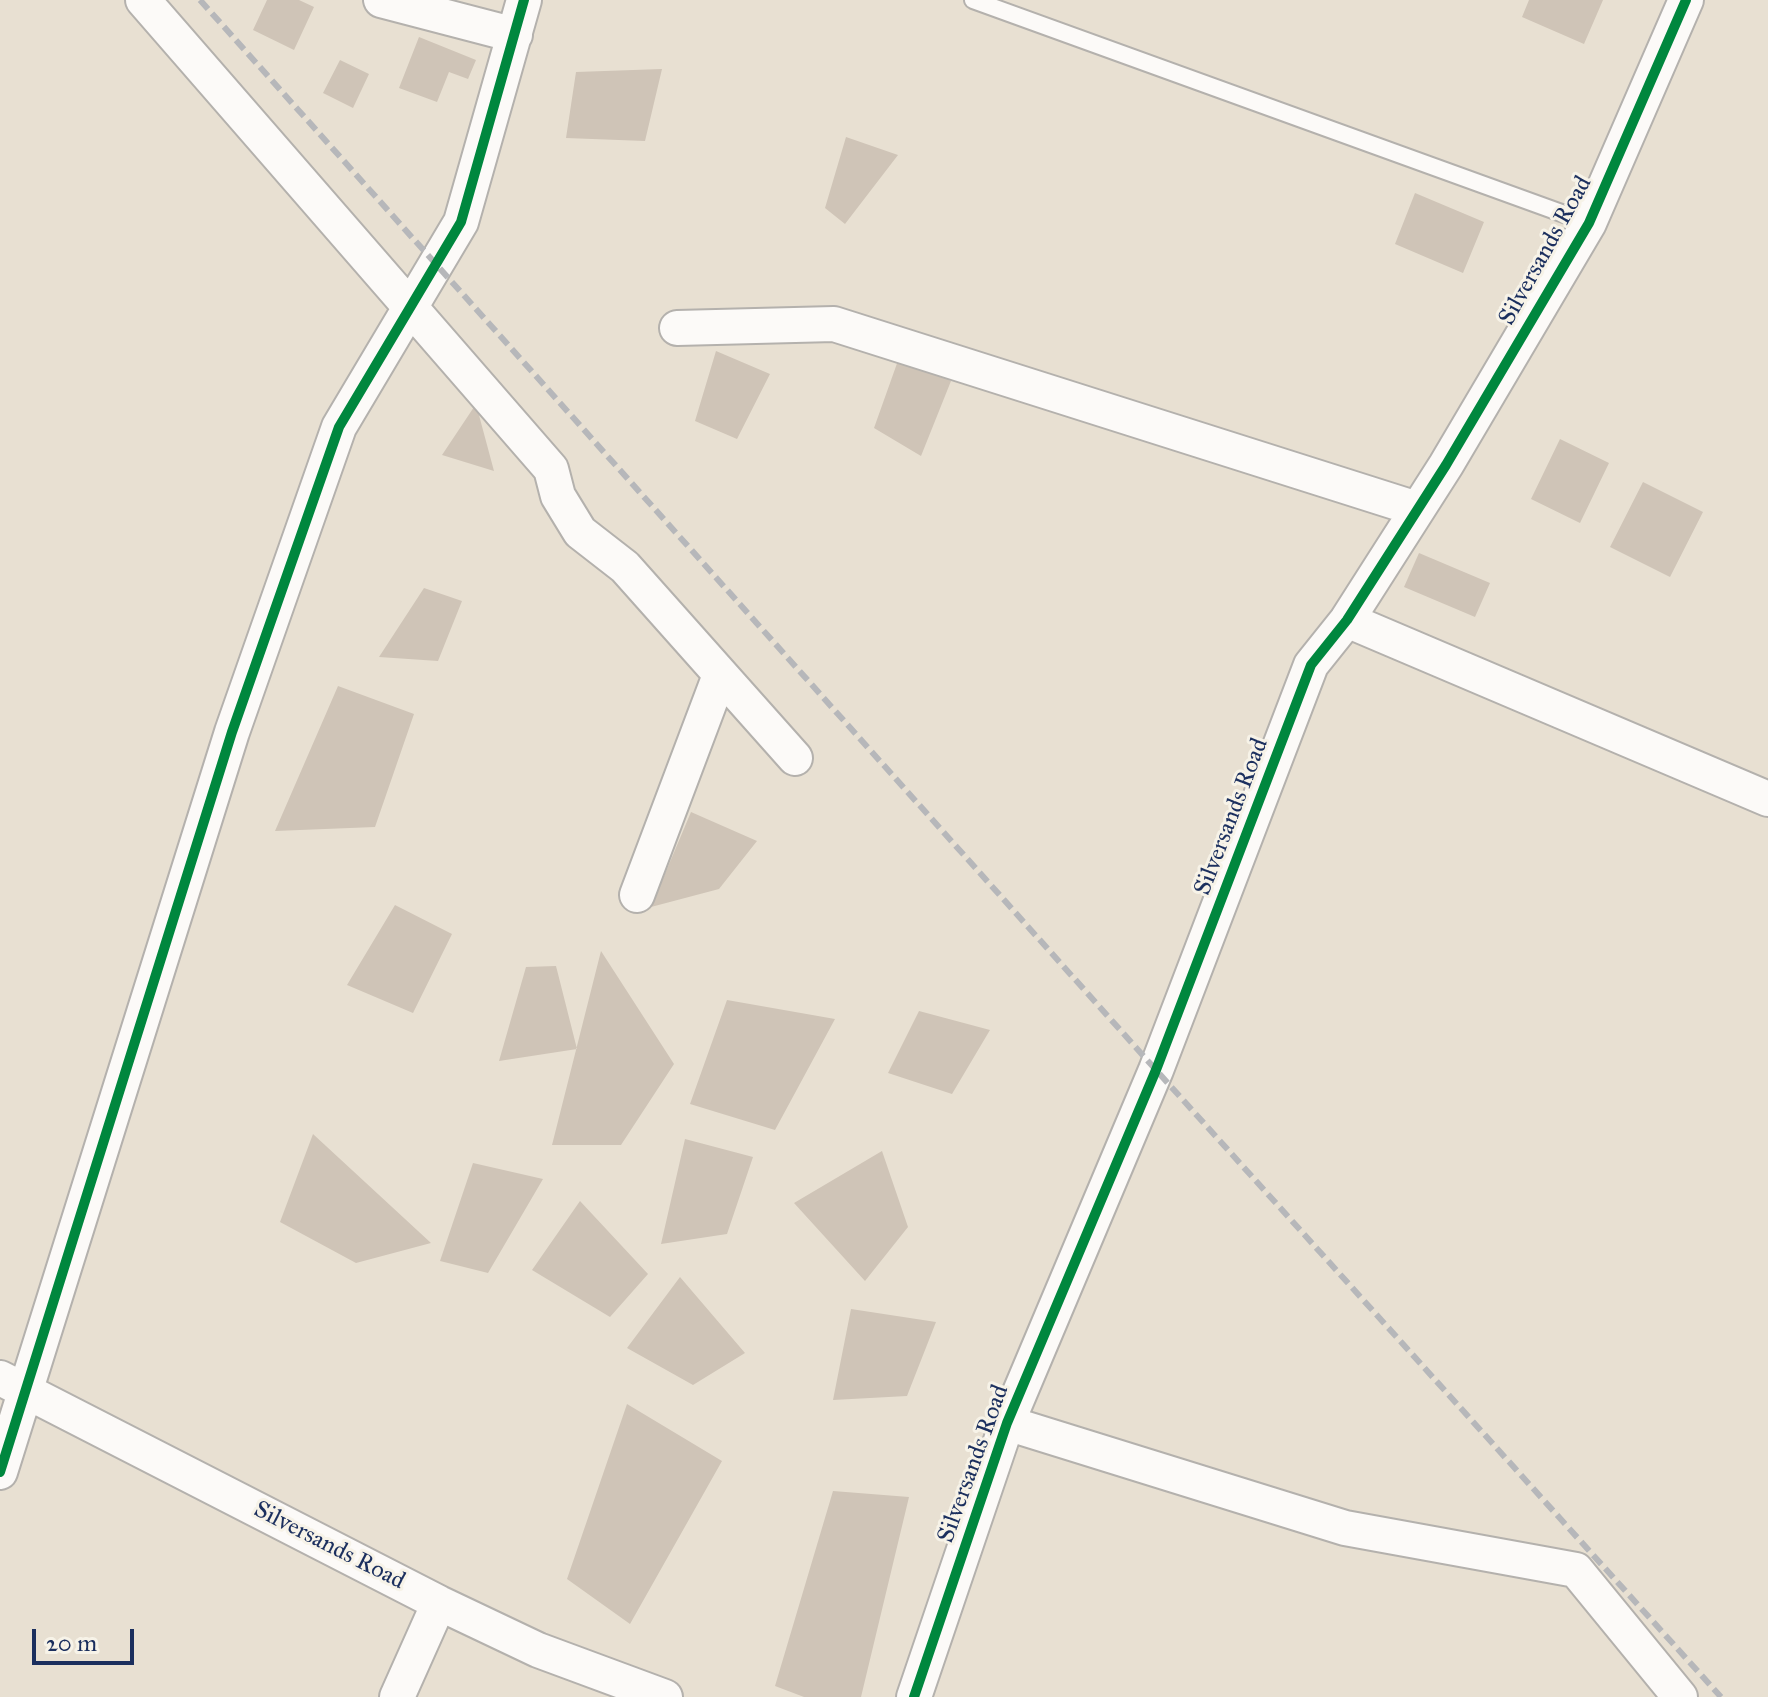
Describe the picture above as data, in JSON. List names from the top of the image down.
{
  "streets": {
    "street": ["Silversands Road"]
  },
  "scale_bar": "20 m"
}
